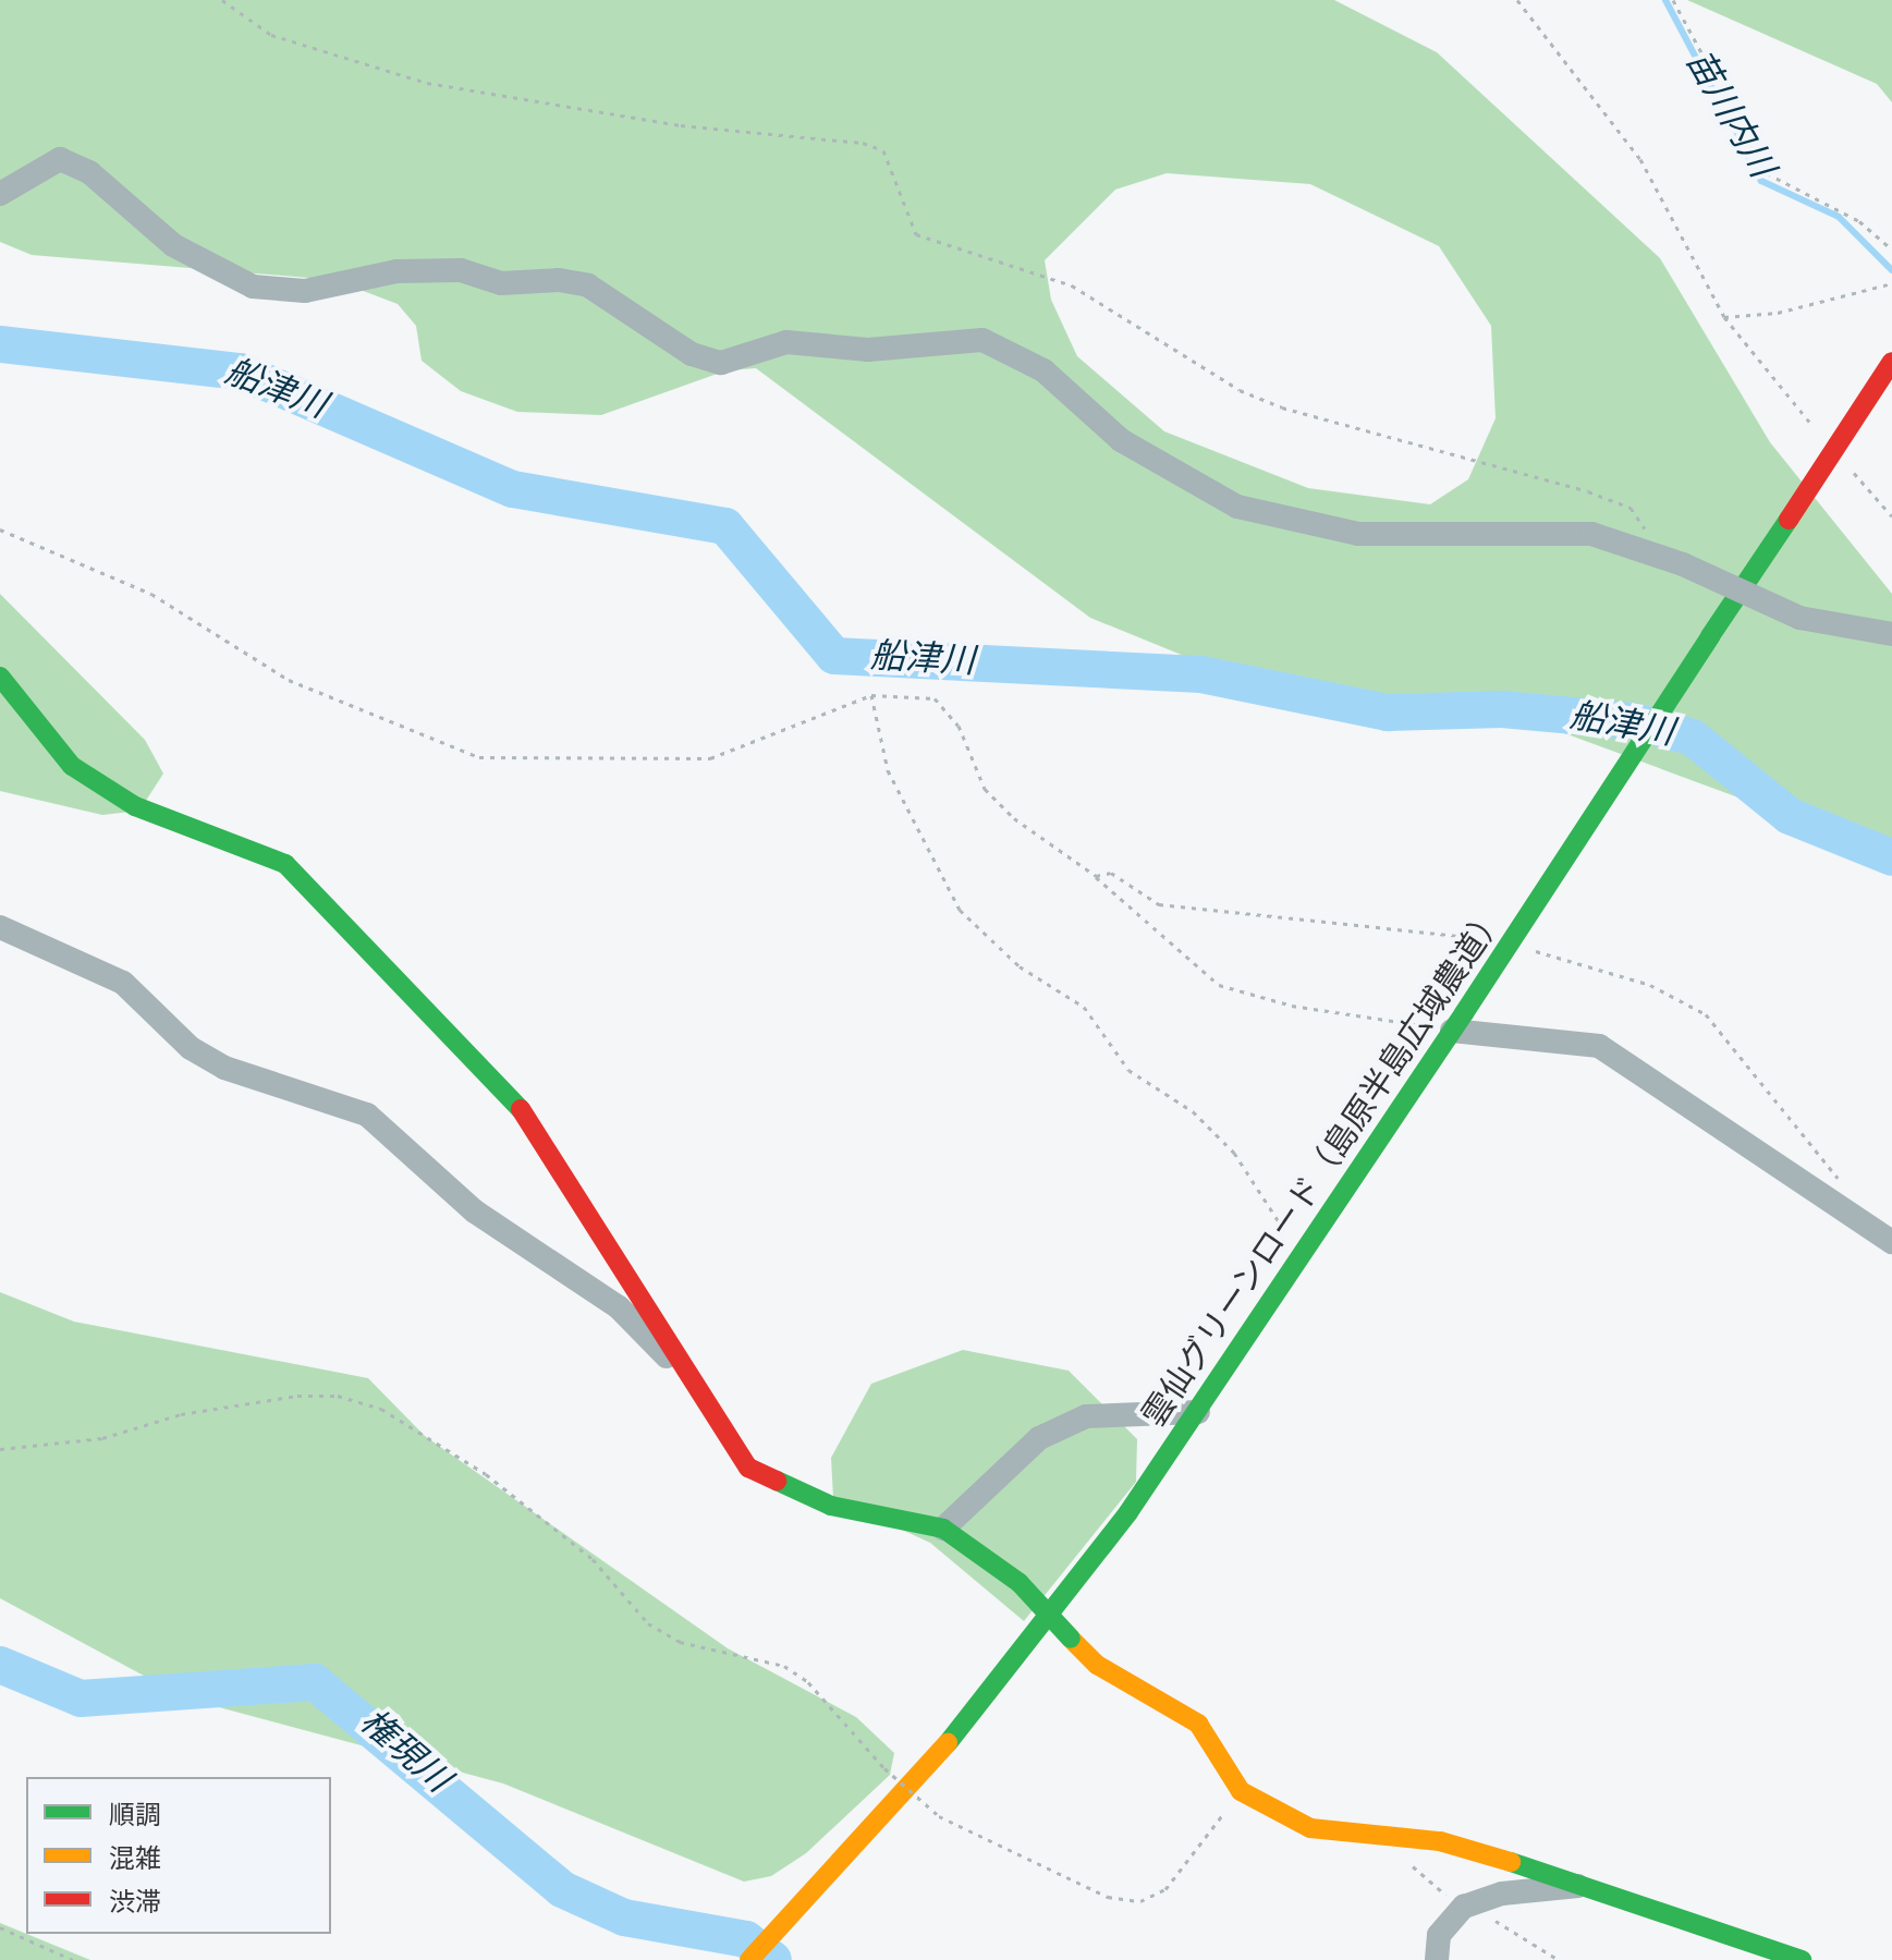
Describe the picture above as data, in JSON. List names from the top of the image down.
{
  "streets": {
    "street": ["雲仙グリーンロード（島原半島広域農道）"]
  },
  "water": ["苗川内川", "船津川", "権現川"],
  "legend": ["順調", "混雑", "渋滞"]
}
